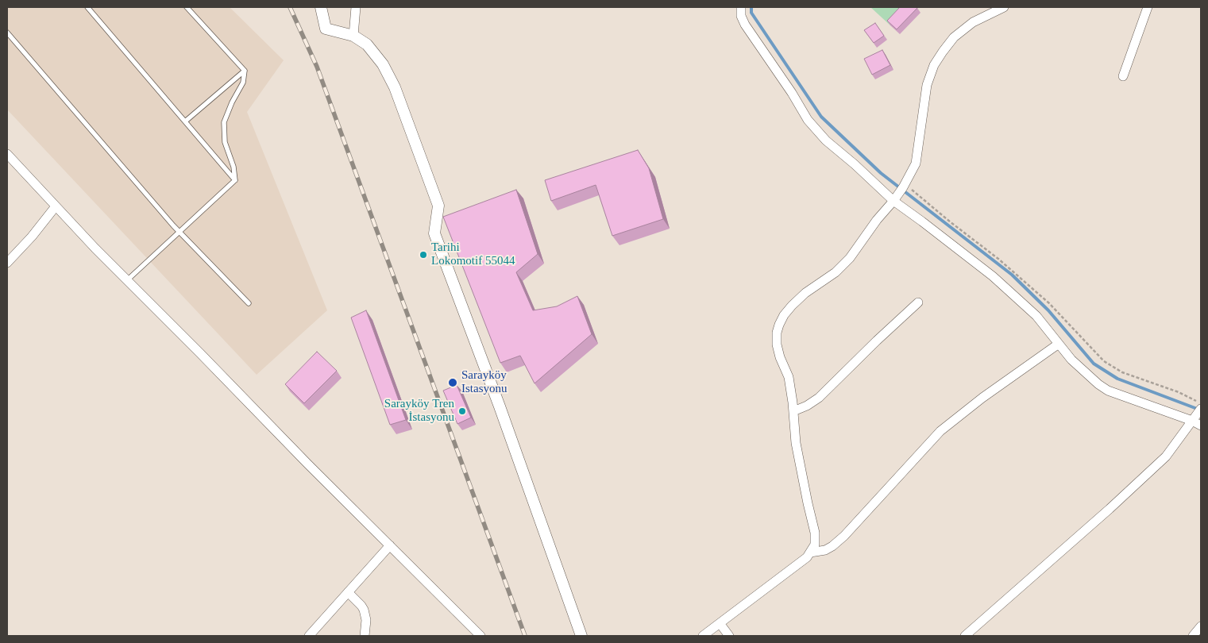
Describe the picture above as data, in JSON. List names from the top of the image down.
{
  "places": ["Tarihi Lokomotif 55044", "Sarayköy Istasyonu", "Sarayköy Tren İstasyonu"]
}
